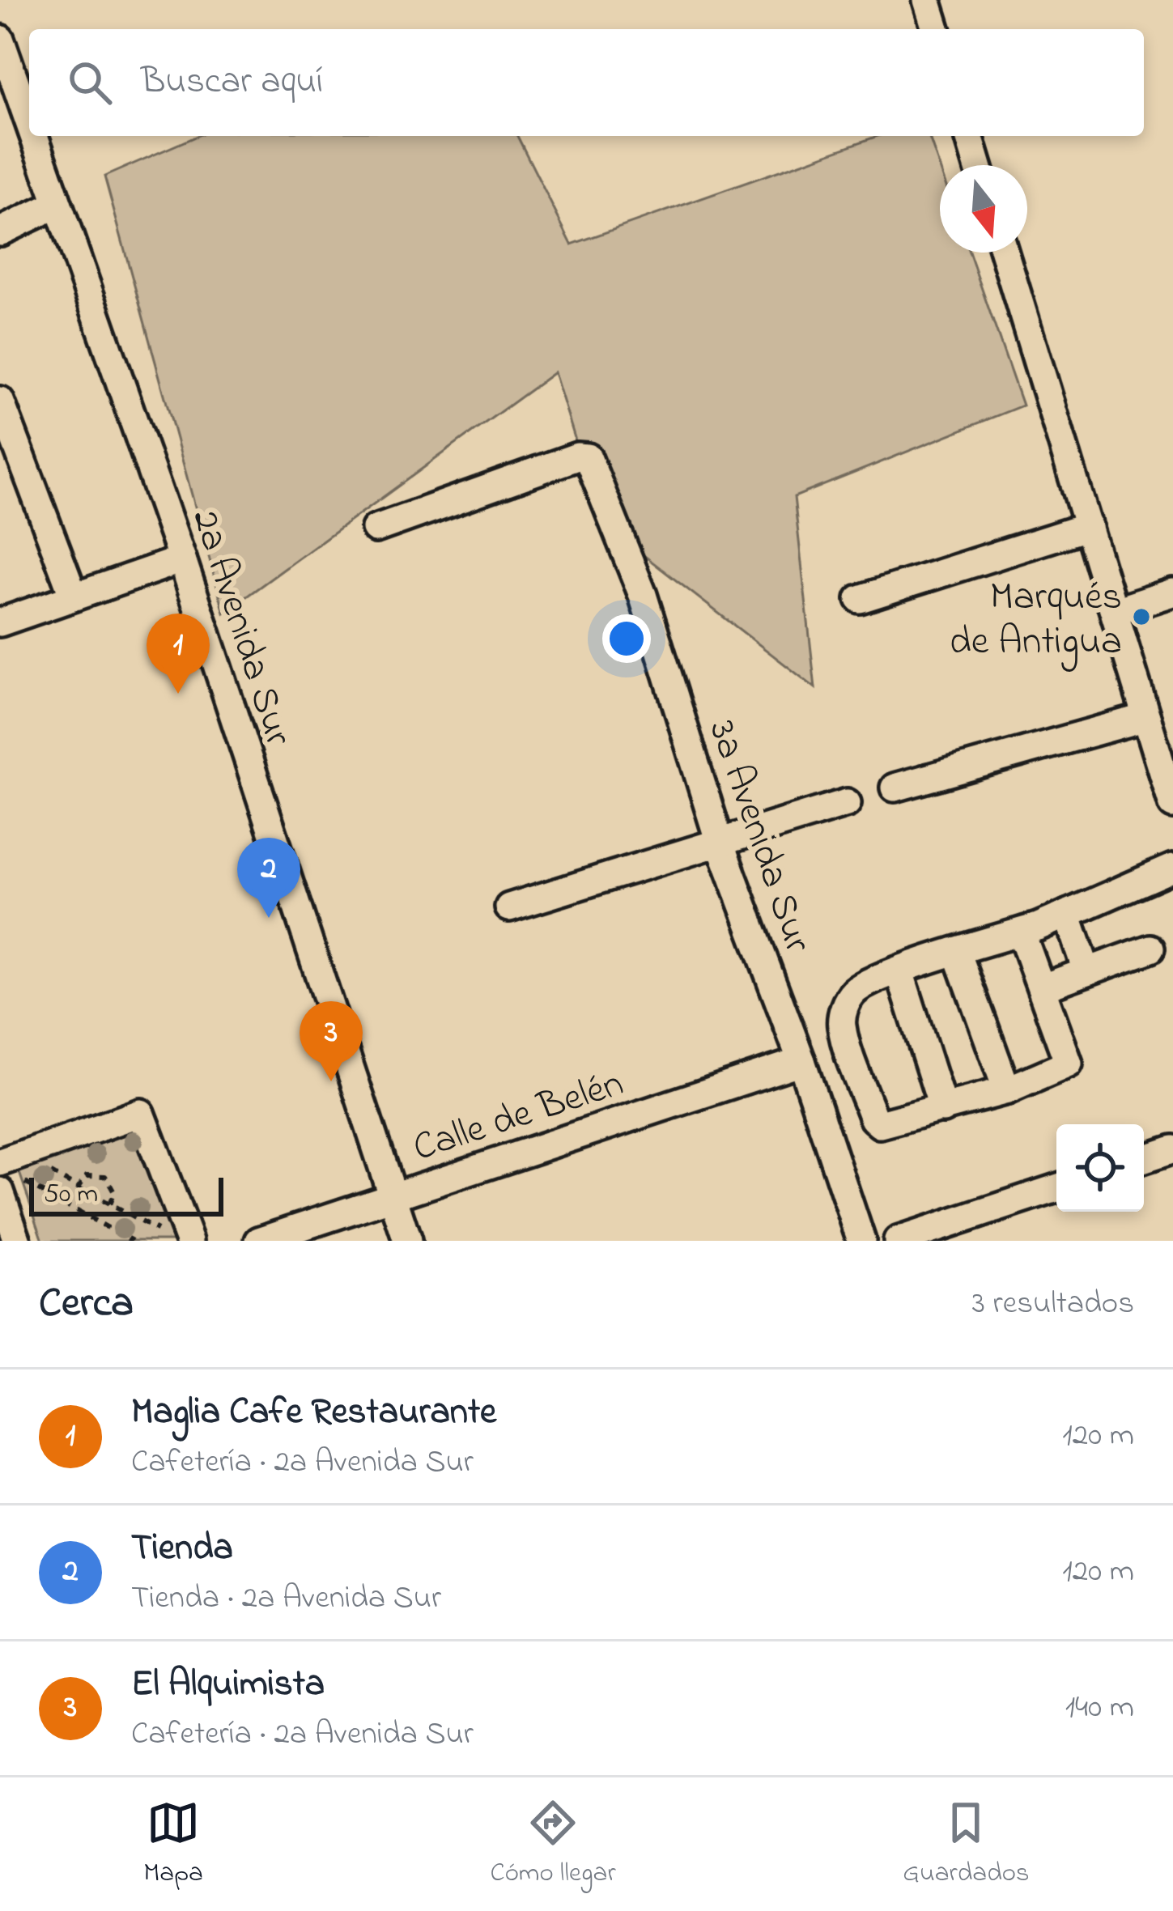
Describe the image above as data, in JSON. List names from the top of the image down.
{
  "streets": {
    "street": ["2a Avenida Sur", "3a Avenida Sur", "Calle de Belén"]
  },
  "crossings": [
    ["2a Avenida Sur", "Calle de Belén"],
    ["3a Avenida Sur", "Calle de Belén"]
  ],
  "places": ["Marqués de Antigua"],
  "scale_bar": "50 m",
  "north": "bottom",
  "page": {
    "search": "Buscar aquí",
    "pins": ["1", "2", "3"],
    "scale": "50 m",
    "heading": ["Cerca", "3 resultados"],
    "list": [
      {
        "mark": "1",
        "name": "Maglia Cafe Restaurante",
        "note": "Cafetería · 2a Avenida Sur",
        "value": "120 m"
      },
      {
        "mark": "2",
        "name": "Tienda",
        "note": "Tienda · 2a Avenida Sur",
        "value": "120 m"
      },
      {
        "mark": "3",
        "name": "El Alquimista",
        "note": "Cafetería · 2a Avenida Sur",
        "value": "140 m"
      }
    ],
    "nav": ["Mapa", "Cómo llegar", "Guardados"]
  }
}
